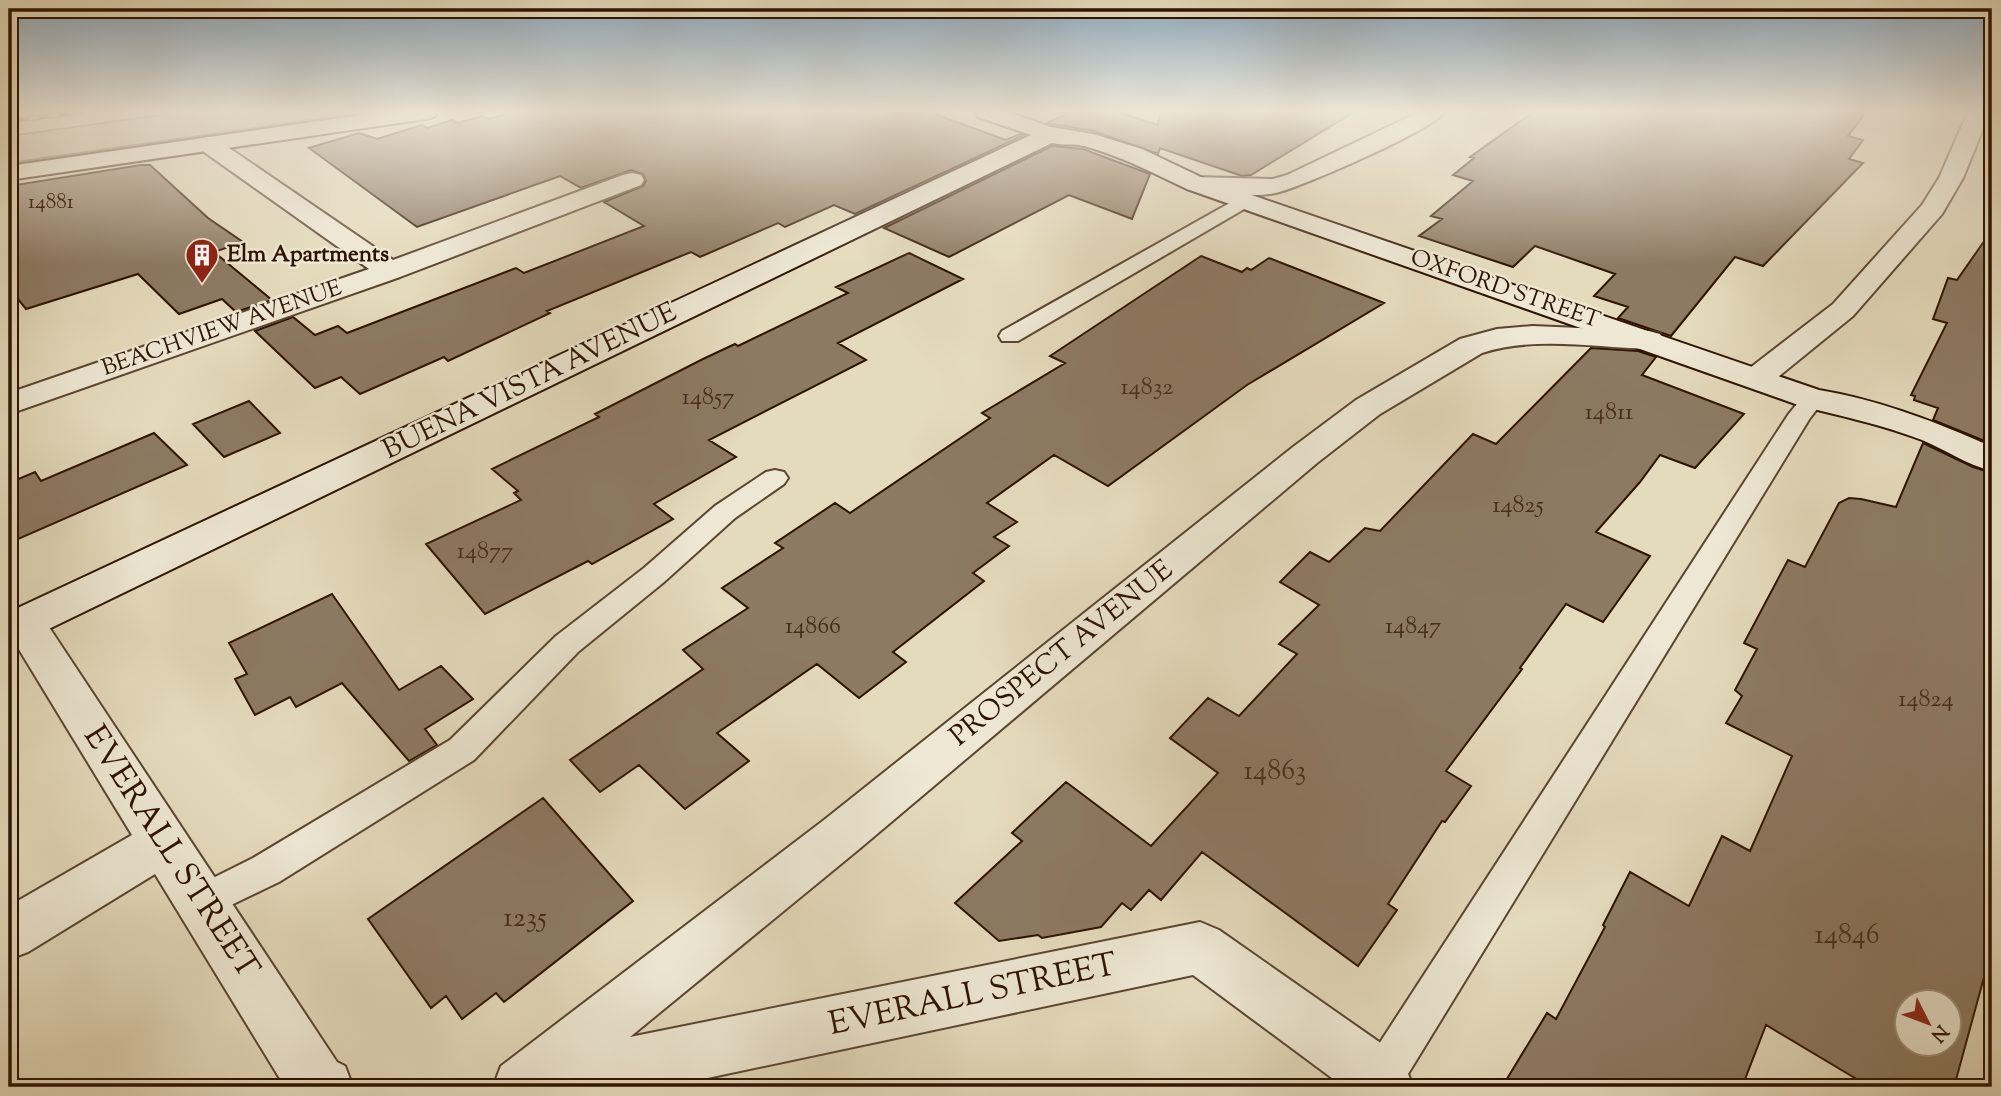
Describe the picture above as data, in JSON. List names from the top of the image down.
{
  "streets": {
    "street": [
      "OXFORD STREET",
      "BEACHVIEW AVENUE",
      "BUENA VISTA AVENUE",
      "PROSPECT AVENUE",
      "EVERALL STREET"
    ]
  },
  "crossings": [
    ["OXFORD STREET", "PROSPECT AVENUE"],
    ["BUENA VISTA AVENUE", "EVERALL STREET"],
    ["PROSPECT AVENUE", "EVERALL STREET"]
  ],
  "places": {
    "building": ["Elm Apartments"]
  },
  "house_numbers": [
    "14881",
    "14832",
    "14857",
    "14811",
    "14825",
    "14877",
    "14866",
    "14847",
    "14824",
    "14863",
    "1235",
    "14846"
  ],
  "north": "bottom right"
}
